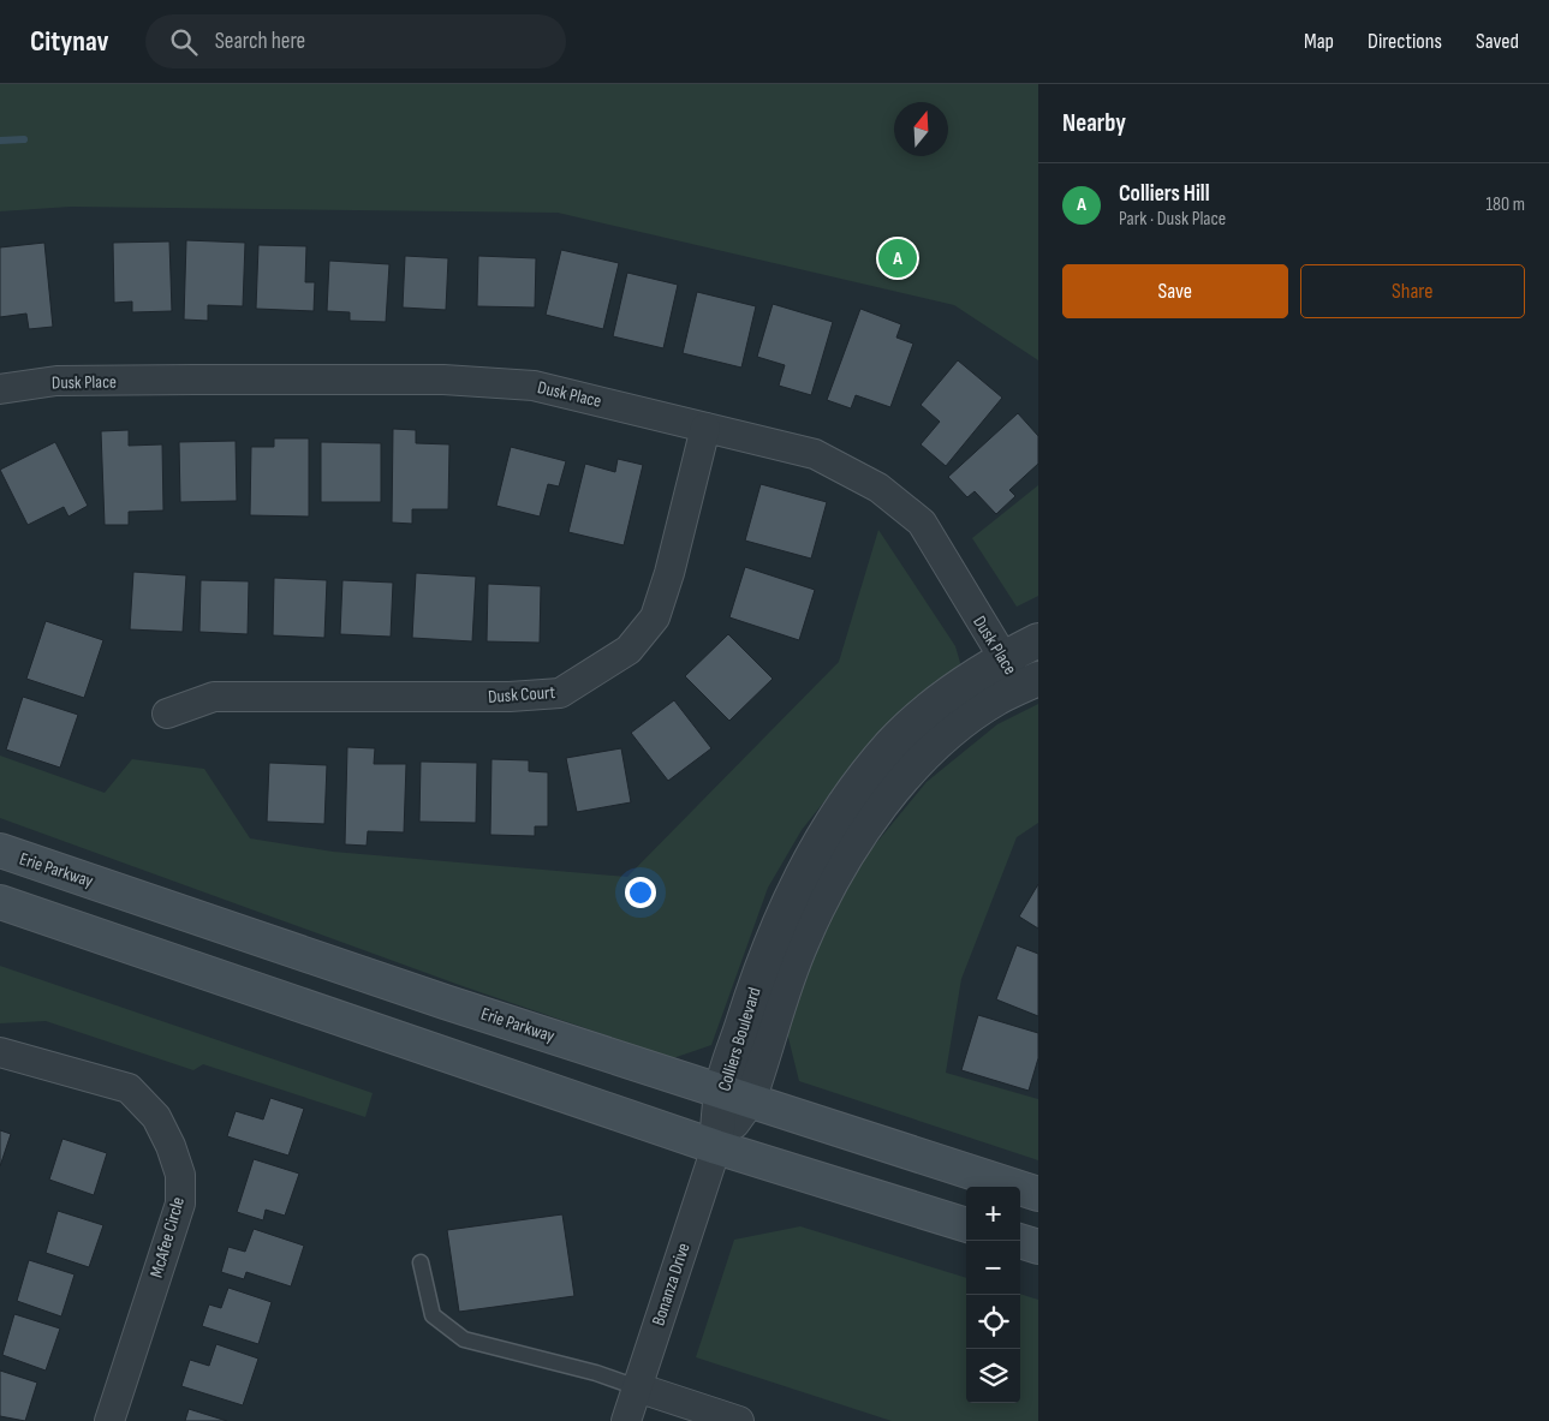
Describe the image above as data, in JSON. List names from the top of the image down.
{
  "streets": {
    "main road": ["Erie Parkway"],
    "street": [
      "Dusk Place",
      "Dusk Court",
      "Colliers Boulevard",
      "McAfee Circle",
      "Bonanza Drive"
    ]
  },
  "crossings": [
    ["Dusk Place", "Dusk Court"],
    ["Dusk Place", "Colliers Boulevard"],
    ["Erie Parkway", "Colliers Boulevard"],
    ["Colliers Boulevard", "Bonanza Drive"]
  ],
  "north": "top",
  "page": {
    "header": "Citynav",
    "search": "Search here",
    "nav": ["Map", "Directions", "Saved"],
    "heading": "Nearby",
    "list": [
      {
        "mark": "A",
        "name": "Colliers Hill",
        "note": "Park · Dusk Place",
        "value": "180 m"
      }
    ],
    "pins": "A",
    "buttons": ["Save", "Share"],
    "map_buttons": ["+", "−"]
  }
}
